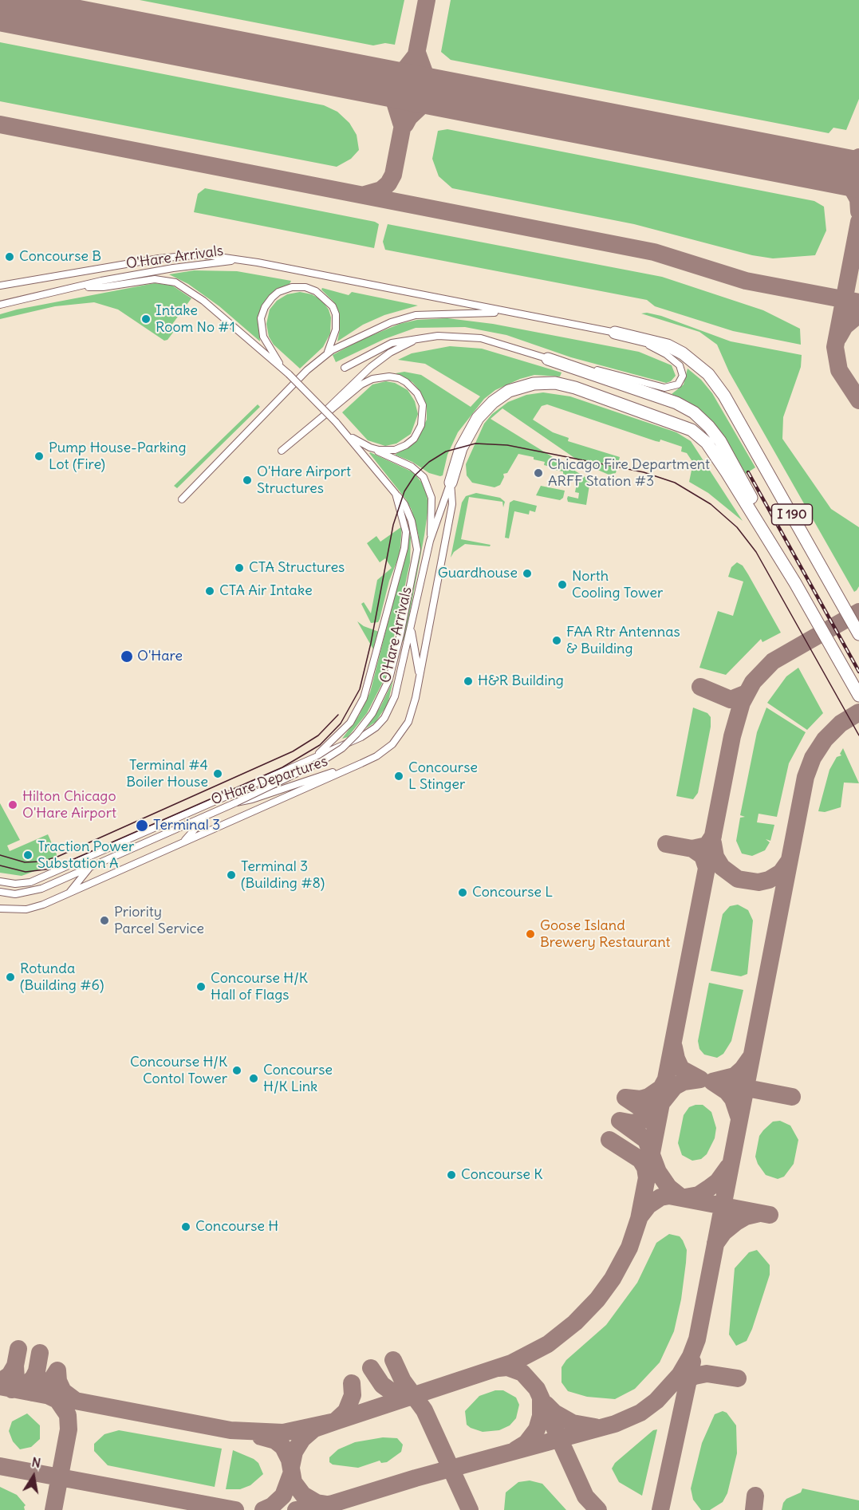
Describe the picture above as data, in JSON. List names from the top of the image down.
{
  "streets": {
    "highway": ["I 190"],
    "street": ["O'Hare Arrivals", "O'Hare Departures"]
  },
  "places": [
    "Concourse B",
    "Intake Room No #1",
    "Pump House-Parking Lot (Fire)",
    "Chicago Fire Department ARFF Station #3",
    "O'Hare Airport Structures",
    "CTA Structures",
    "Guardhouse",
    "North Cooling Tower",
    "CTA Air Intake",
    "FAA Rtr Antennas & Building",
    "O'Hare",
    "H&R Building",
    "Terminal #4 Boiler House",
    "Concourse L Stinger",
    "Hilton Chicago O'Hare Airport",
    "Terminal 3",
    "Traction Power Substation A",
    "Terminal 3 (Building #8)",
    "Concourse L",
    "Priority Parcel Service",
    "Goose Island Brewery Restaurant",
    "Rotunda (Building #6)",
    "Concourse H/K Hall of Flags",
    "Concourse H/K Contol Tower",
    "Concourse H/K Link",
    "Concourse K",
    "Concourse H"
  ],
  "north": "top"
}
